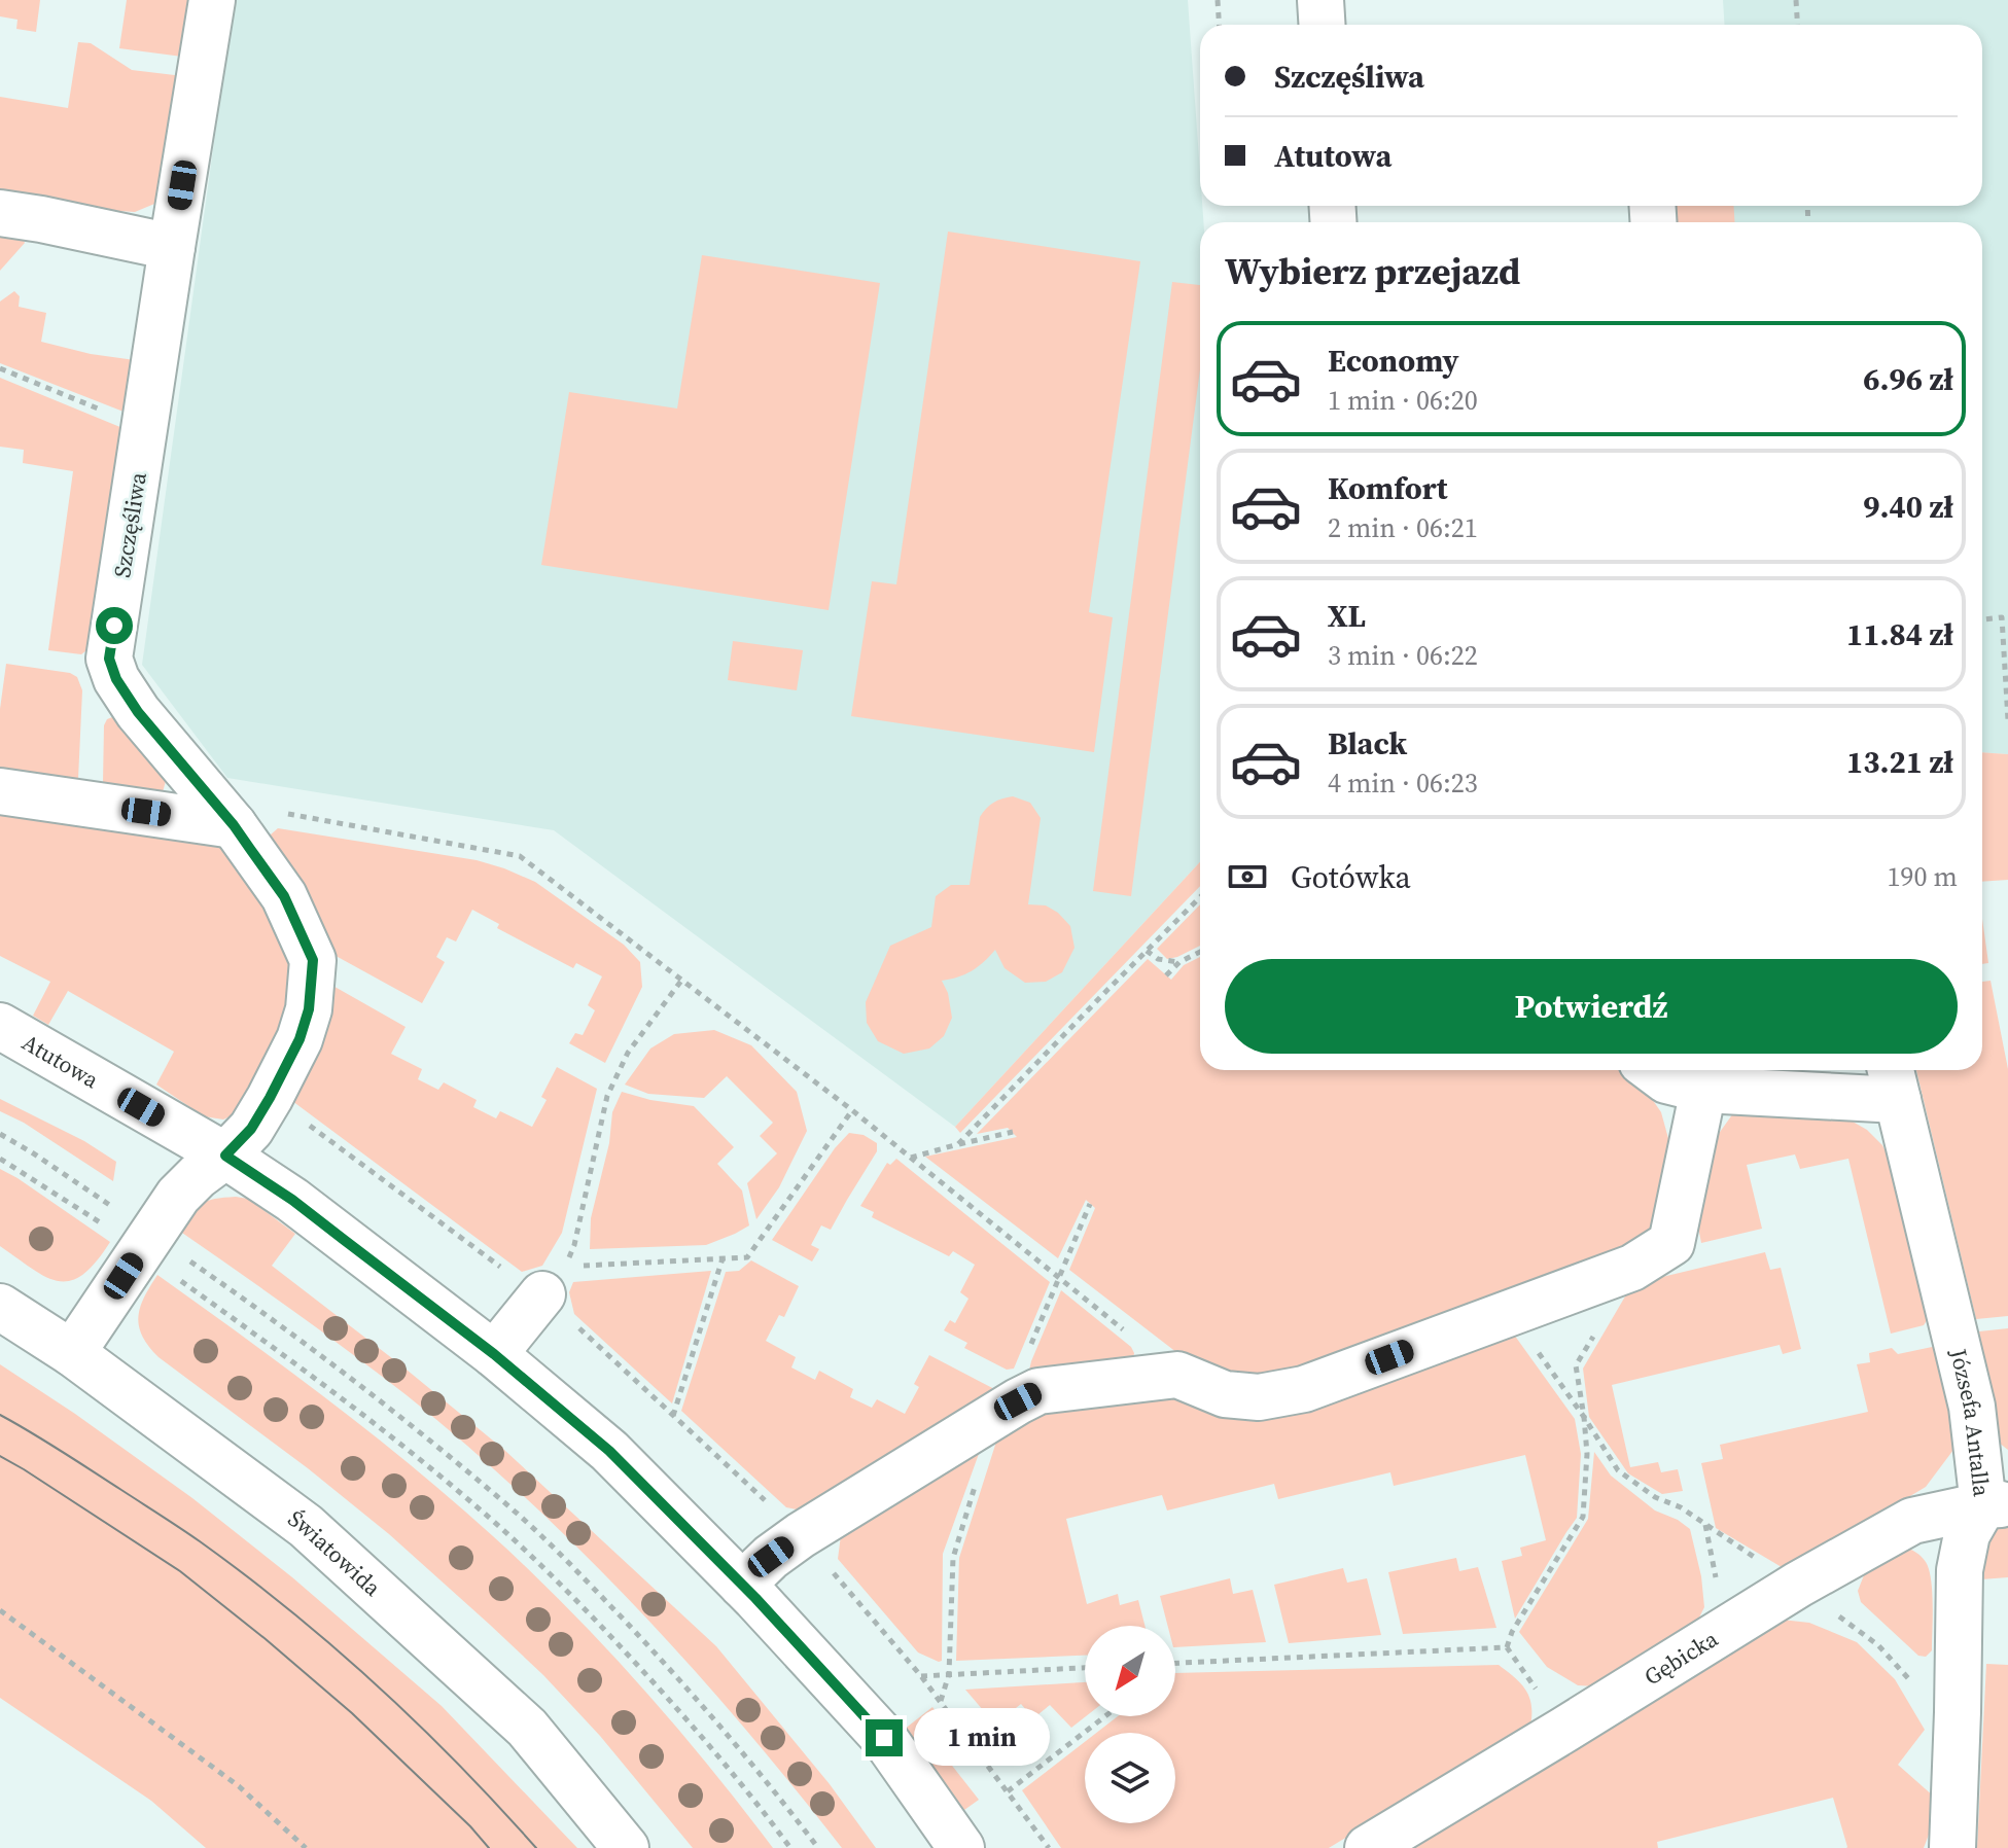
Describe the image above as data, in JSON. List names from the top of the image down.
{
  "streets": {
    "street": [
      "Szczęśliwa",
      "Atutowa",
      "Józsefa Antalla",
      "Światowida",
      "Gębicka"
    ]
  },
  "crossings": [
    ["Szczęśliwa", "Atutowa"],
    ["Szczęśliwa", "Światowida"],
    ["Józsefa Antalla", "Gębicka"]
  ],
  "north": "bottom left",
  "page": {
    "banner": ["Szczęśliwa", "Atutowa"],
    "heading": "Wybierz przejazd",
    "list": [
      {
        "name": "Economy",
        "note": "1 min · 06:20",
        "value": "6.96 zł"
      },
      {
        "name": "Komfort",
        "note": "2 min · 06:21",
        "value": "9.40 zł"
      },
      {
        "name": "XL",
        "note": "3 min · 06:22",
        "value": "11.84 zł"
      },
      {
        "name": "Black",
        "note": "4 min · 06:23",
        "value": "13.21 zł"
      }
    ],
    "pay": ["Gotówka", "190 m"],
    "buttons": "Potwierdź",
    "bubble": "1 min"
  }
}
